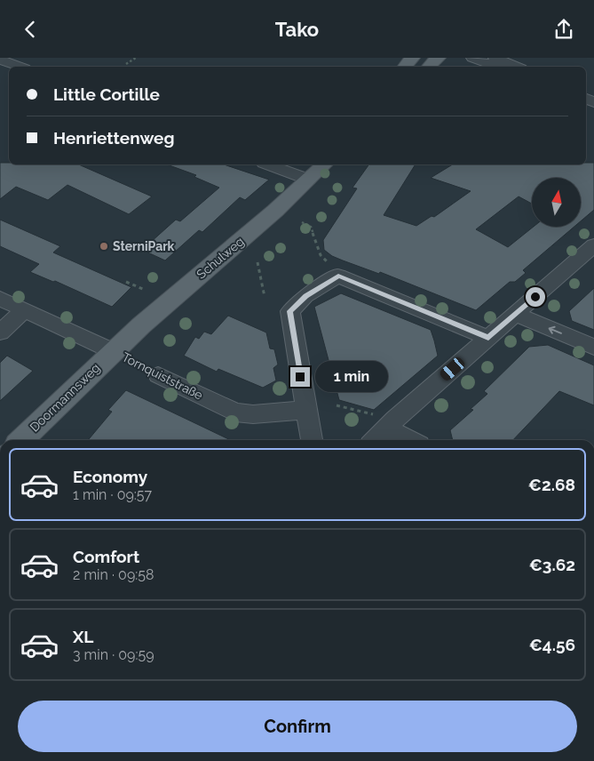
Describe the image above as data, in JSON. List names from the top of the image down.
{
  "streets": {
    "main road": ["Schulweg", "Doormannsweg"],
    "street": ["Tornquiststraße"]
  },
  "crossings": [
    ["Schulweg", "Tornquiststraße"],
    ["Schulweg", "Doormannsweg"],
    ["Tornquiststraße", "Doormannsweg"]
  ],
  "places": ["SterniPark"],
  "north": "top",
  "page": {
    "header": "Tako",
    "banner": ["Little Cortille", "Henriettenweg"],
    "bubble": "1 min",
    "list": [
      {
        "name": "Economy",
        "note": "1 min · 09:57",
        "value": "€2.68"
      },
      {
        "name": "Comfort",
        "note": "2 min · 09:58",
        "value": "€3.62"
      },
      {
        "name": "XL",
        "note": "3 min · 09:59",
        "value": "€4.56"
      }
    ],
    "buttons": "Confirm"
  }
}
